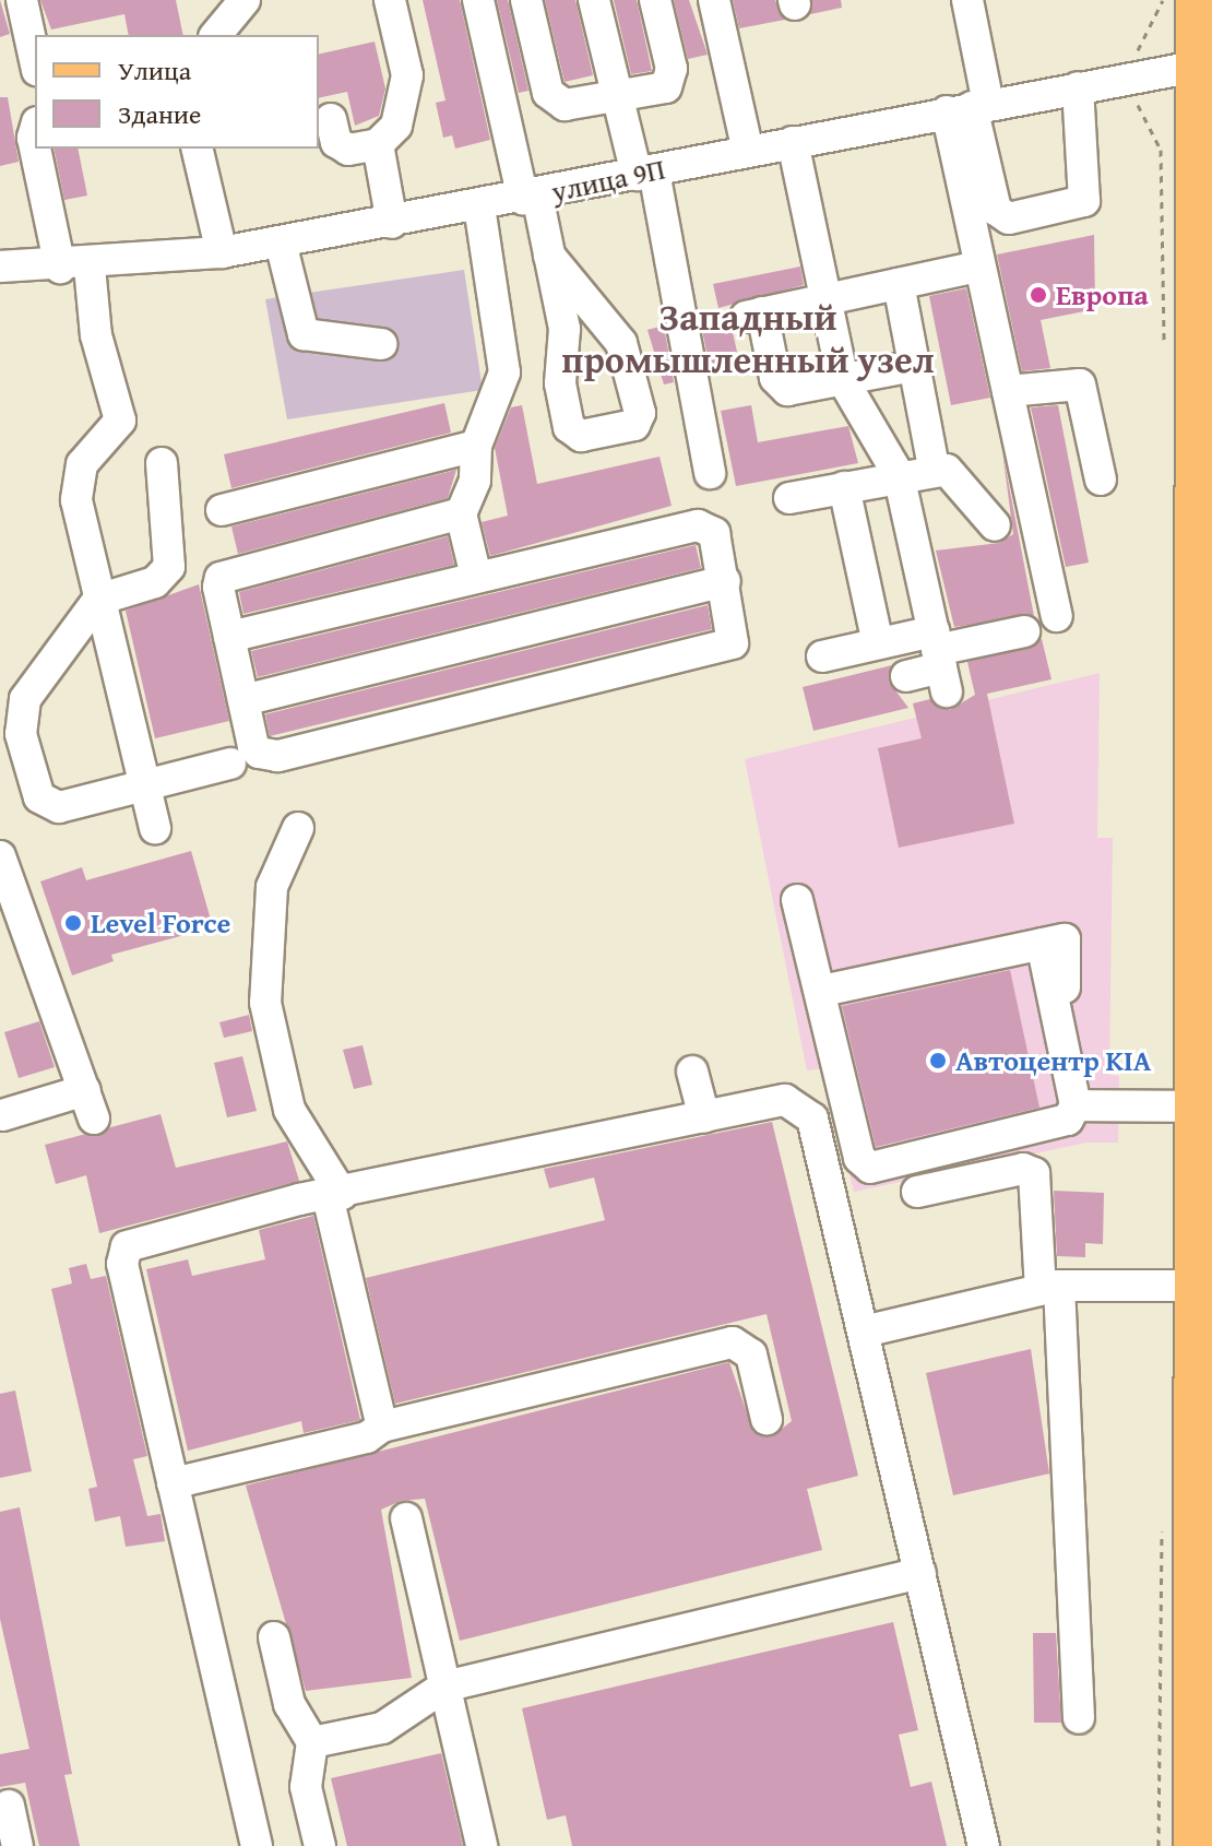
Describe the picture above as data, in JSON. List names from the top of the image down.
{
  "streets": {
    "street": ["улица 9П"]
  },
  "districts": ["Западный промышленный узел"],
  "places": ["Европа", "Level Force", "Автоцентр KIA"],
  "legend": ["Улица", "Здание"]
}
